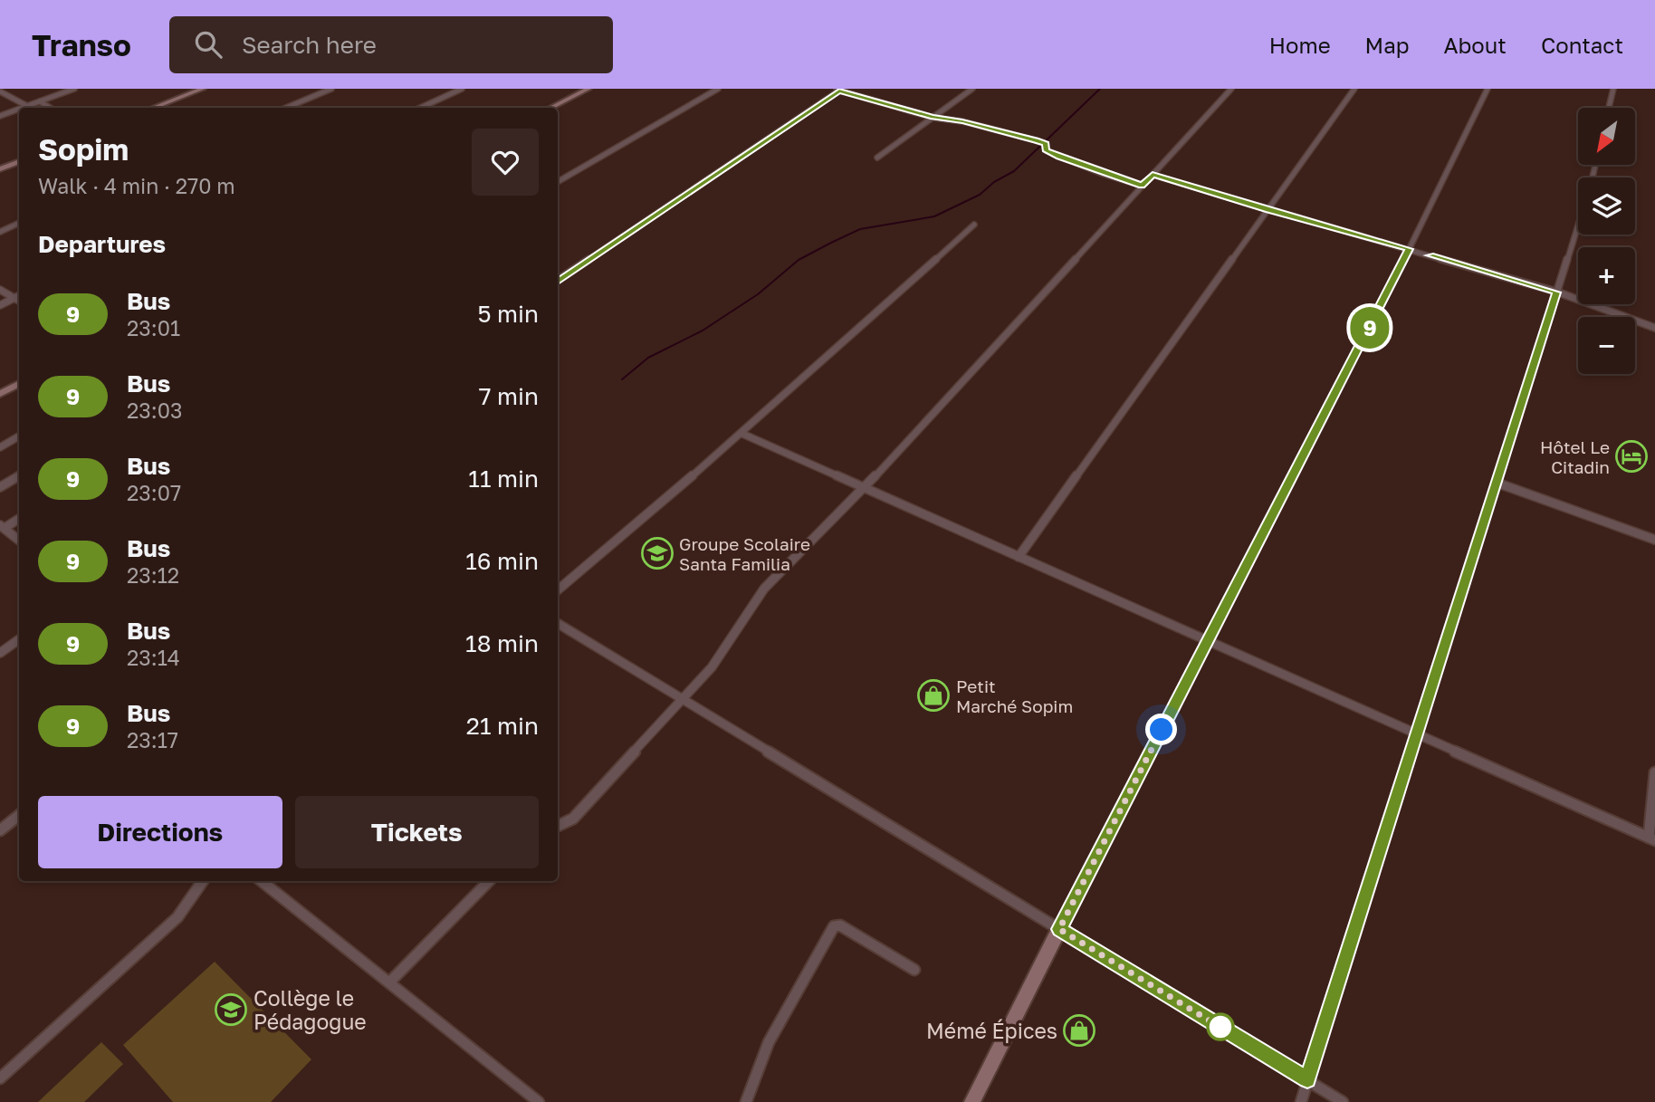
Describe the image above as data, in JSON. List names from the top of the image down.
{
  "places": {
    "hotel": ["Hôtel Le Citadin"],
    "school or university": ["Groupe Scolaire Santa Familia", "Collège le Pédagogue"],
    "shop": ["Petit Marché Sopim", "Mémé Épices"]
  },
  "lines": ["bus line 9"],
  "north": "bottom left",
  "page": {
    "header": "Transo",
    "search": "Search here",
    "nav": [
      "Home",
      "Map",
      "About",
      "Contact"
    ],
    "on_map": "9",
    "map_buttons": ["+", "−"],
    "heading": [
      ["Sopim", "Walk · 4 min · 270 m"],
      "Departures"
    ],
    "list": [
      {
        "mark": "9",
        "name": "Bus",
        "note": "23:01",
        "value": "5 min"
      },
      {
        "mark": "9",
        "name": "Bus",
        "note": "23:03",
        "value": "7 min"
      },
      {
        "mark": "9",
        "name": "Bus",
        "note": "23:07",
        "value": "11 min"
      },
      {
        "mark": "9",
        "name": "Bus",
        "note": "23:12",
        "value": "16 min"
      },
      {
        "mark": "9",
        "name": "Bus",
        "note": "23:14",
        "value": "18 min"
      },
      {
        "mark": "9",
        "name": "Bus",
        "note": "23:17",
        "value": "21 min"
      }
    ],
    "buttons": ["Directions", "Tickets"]
  }
}
